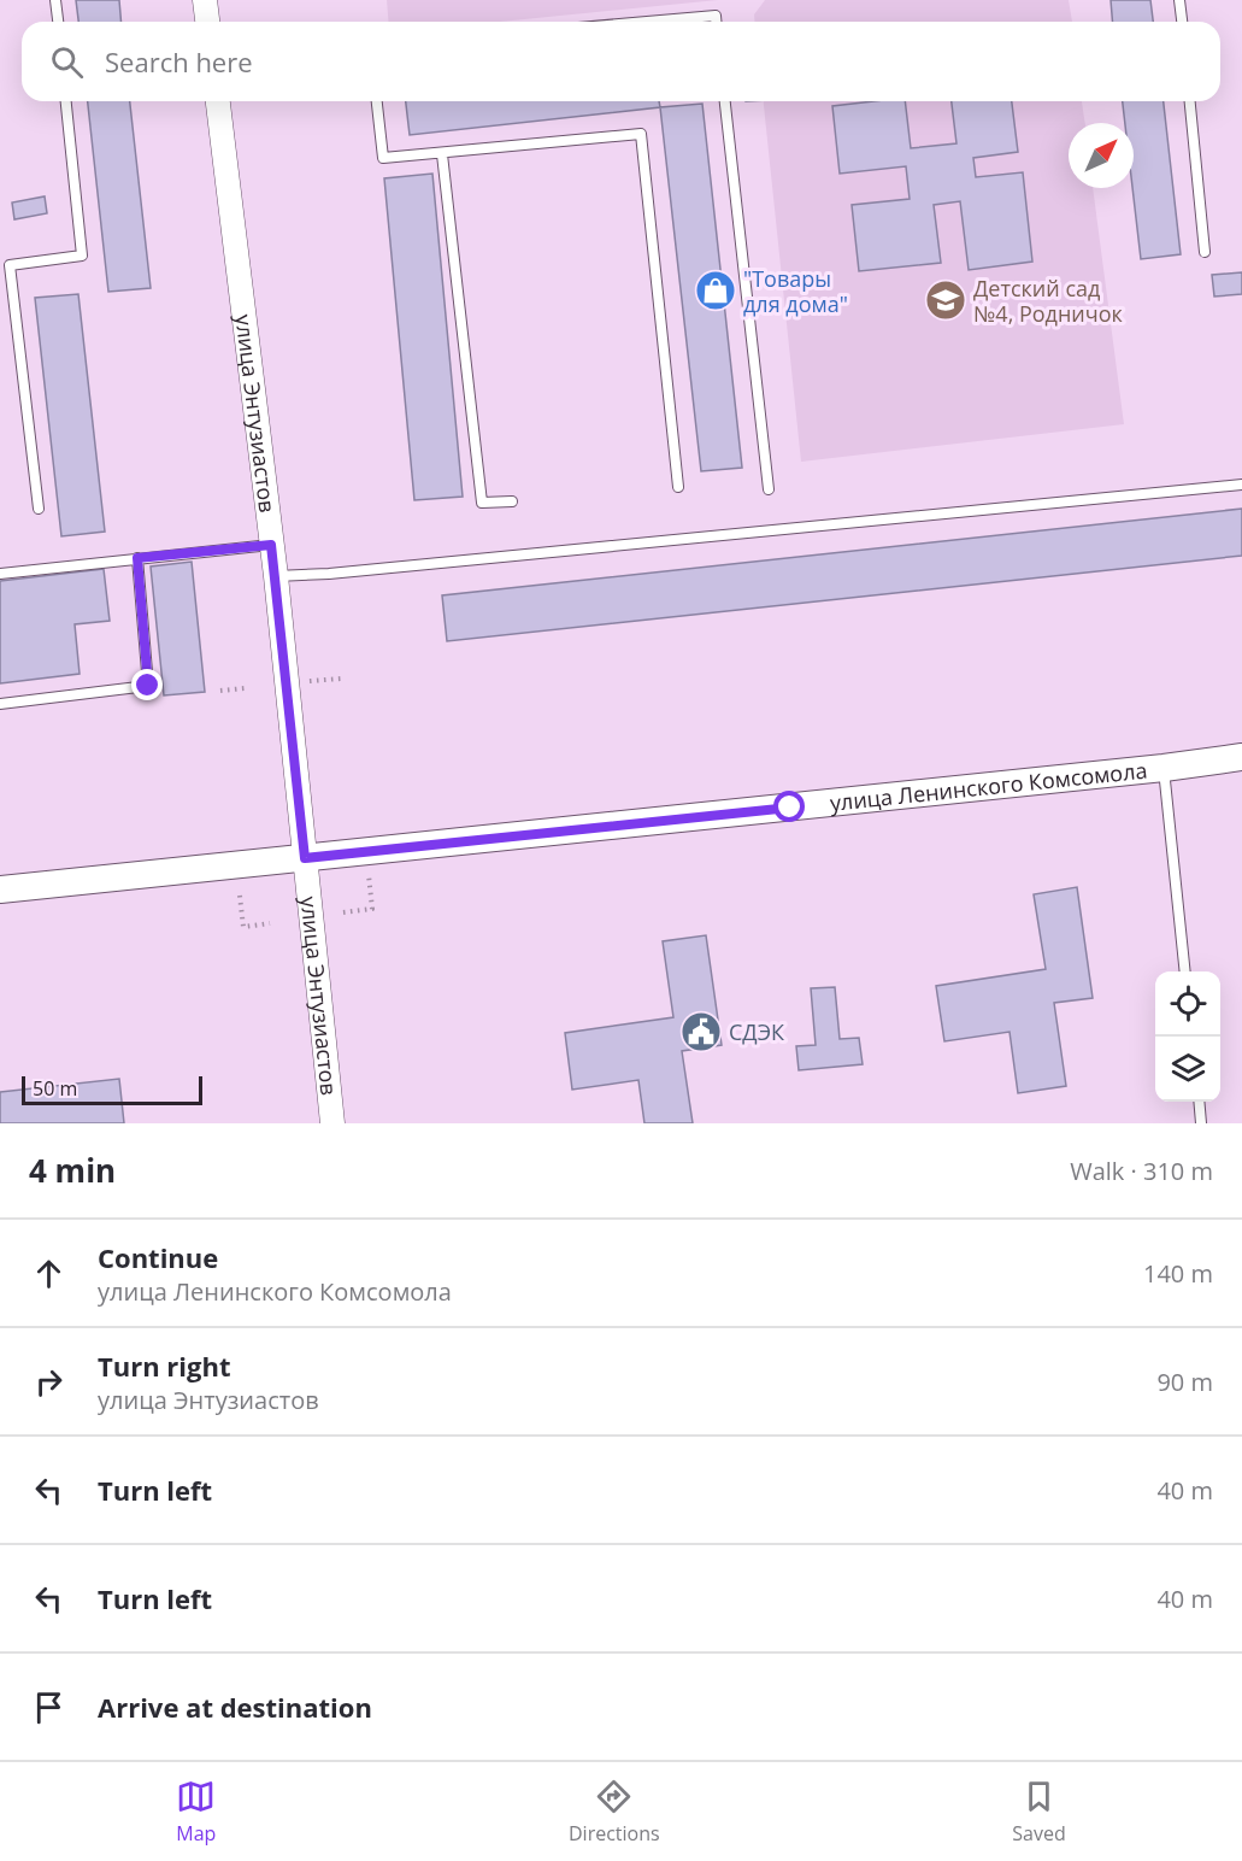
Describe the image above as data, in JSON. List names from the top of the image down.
{
  "streets": {
    "main road": ["улица Ленинского Комсомола"],
    "street": ["улица Энтузиастов"]
  },
  "crossings": [
    ["улица Энтузиастов", "улица Ленинского Комсомола"]
  ],
  "places": {
    "shop": ["\"Товары для дома\""],
    "school or university": ["Детский сад №4, Родничок"],
    "public building": ["СДЭК"]
  },
  "scale_bar": "50 m",
  "north": "top right",
  "page": {
    "search": "Search here",
    "scale": "50 m",
    "heading": ["4 min", "Walk · 310 m"],
    "list": [
      ["Continue", "улица Ленинского Комсомола", "140 m"],
      ["Turn right", "улица Энтузиастов", "90 m"],
      ["Turn left", "40 m"],
      ["Turn left", "40 m"],
      "Arrive at destination"
    ],
    "nav": ["Map", "Directions", "Saved"]
  }
}
